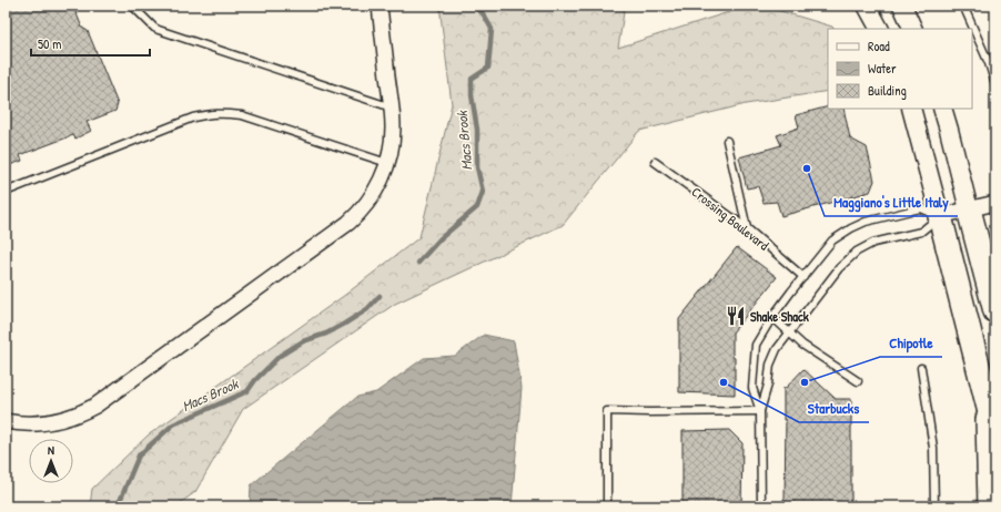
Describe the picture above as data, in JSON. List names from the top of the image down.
{
  "streets": {
    "lane": ["Crossing Boulevard"]
  },
  "water": ["Macs Brook"],
  "places": {
    "other": ["Maggiano's Little Italy", "Starbucks", "Chipotle"],
    "restaurant": ["Shake Shack"]
  },
  "legend": ["Road", "Water", "Building"],
  "scale_bar": "50 m",
  "north": "top"
}
